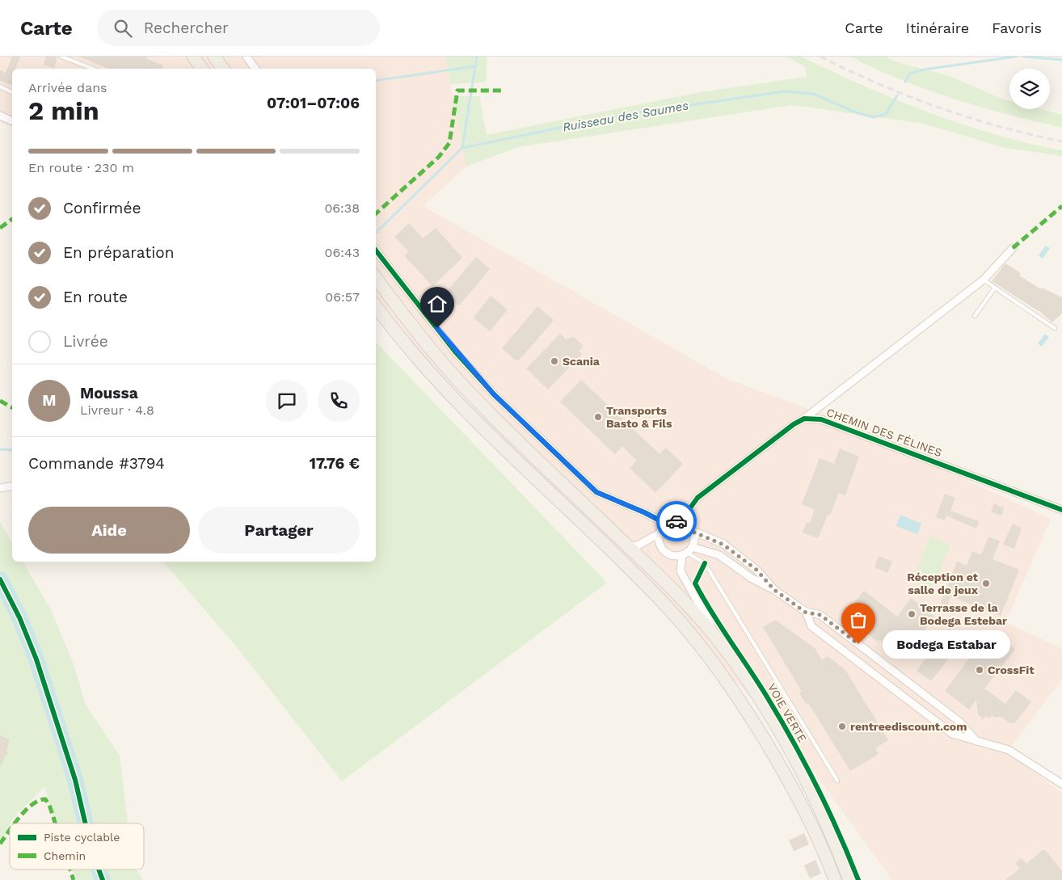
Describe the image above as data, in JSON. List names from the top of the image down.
{
  "streets": {
    "street": ["CHEMIN DES FÉLINES"],
    "cycle path": ["VOIE VERTE"]
  },
  "water": ["Ruisseau des Saumes"],
  "places": [
    "Scania",
    "Transports Basto & Fils",
    "Réception et salle de jeux",
    "Terrasse de la Bodega Estebar",
    "Bodega Estabar",
    "CrossFit",
    "rentreediscount.com"
  ],
  "legend": ["Piste cyclable", "Chemin"],
  "page": {
    "header": "Carte",
    "search": "Rechercher",
    "nav": ["Carte", "Itinéraire", "Favoris"],
    "heading": ["2 min", "Arrivée dans", "07:01–07:06"],
    "panel": [
      "Moussa",
      "Livreur · 4.8",
      "Commande #3794",
      "17.76 €"
    ],
    "bar": "En route · 230 m",
    "list": [
      ["Confirmée", "06:38"],
      ["En préparation", "06:43"],
      ["En route", "06:57"],
      "Livrée"
    ],
    "round": "M",
    "buttons": ["Aide", "Partager"],
    "bubble": "Bodega Estabar"
  }
}
